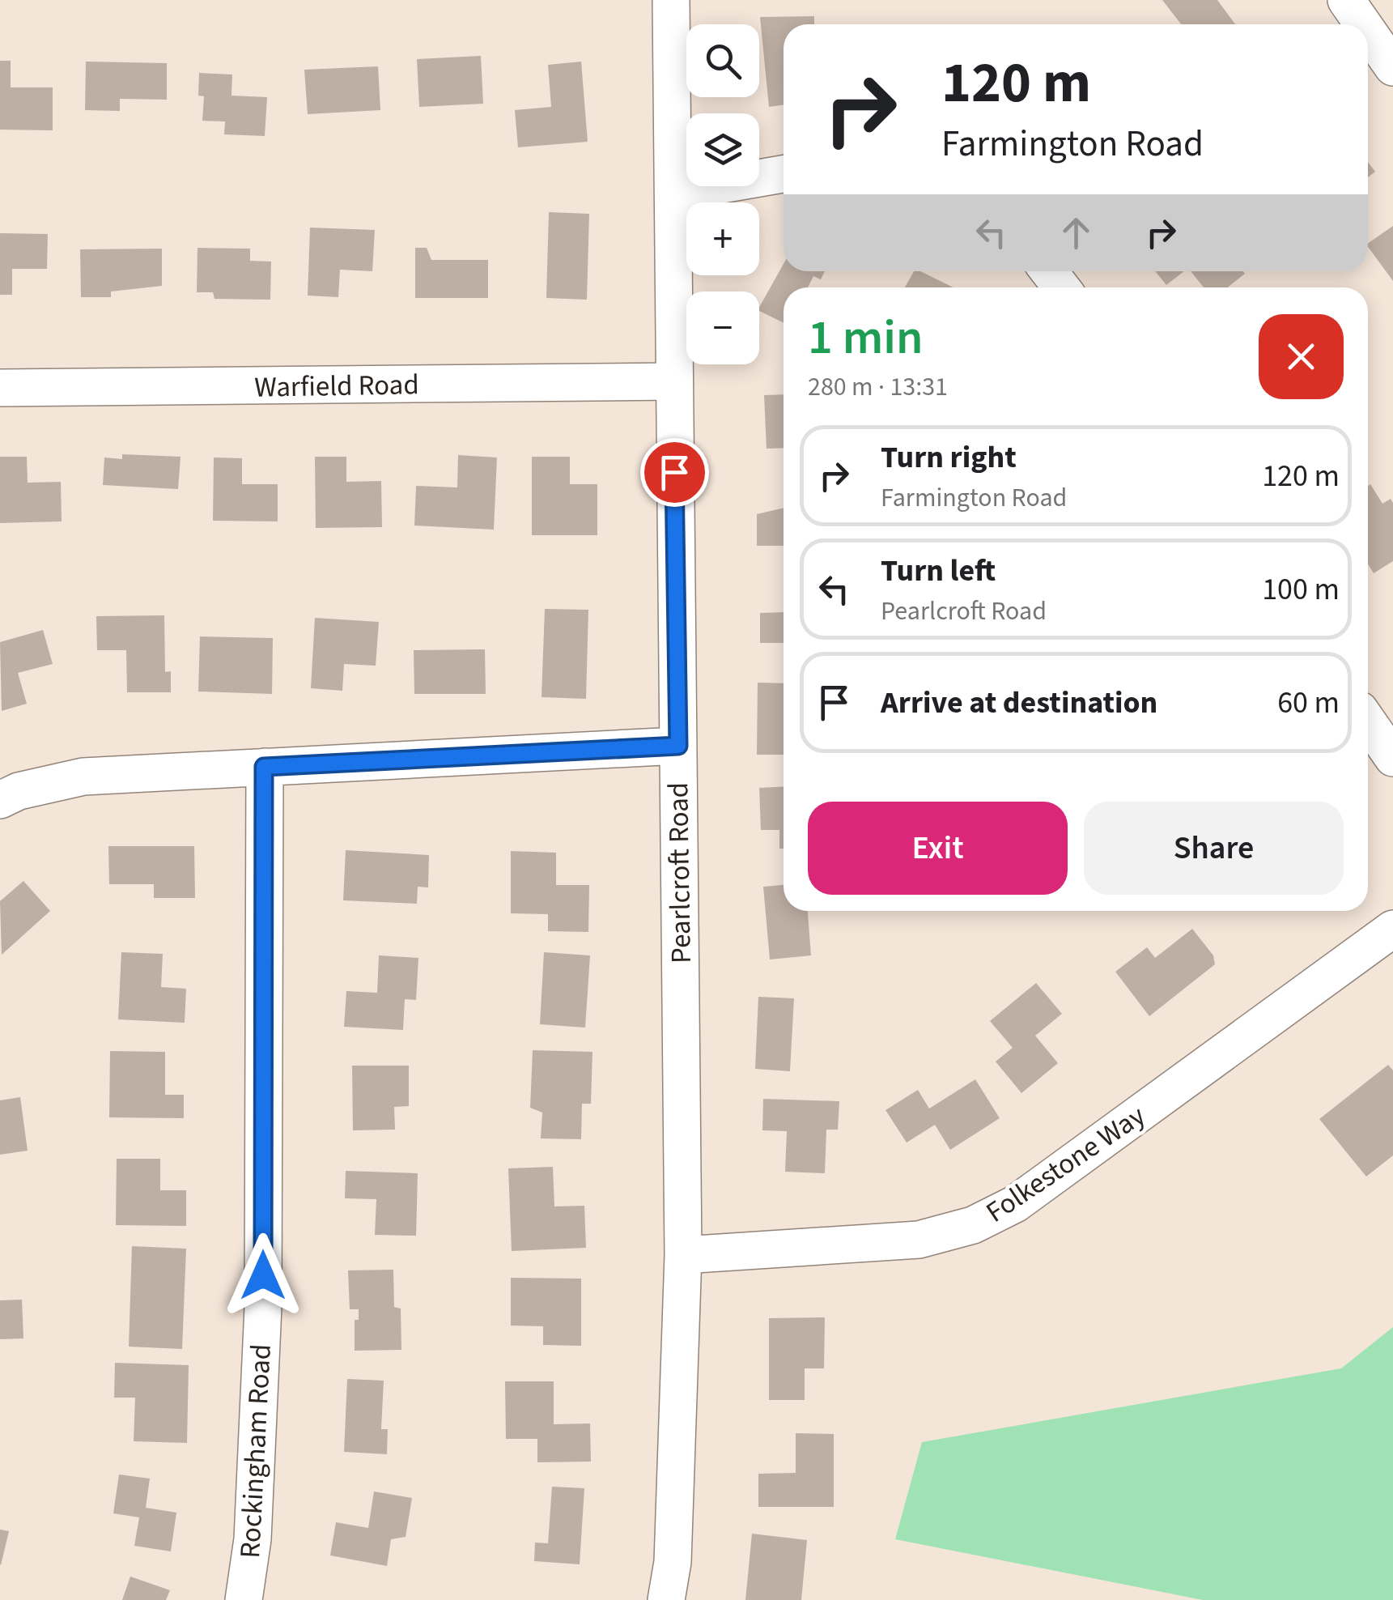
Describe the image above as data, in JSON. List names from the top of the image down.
{
  "streets": {
    "street": [
      "Warfield Road",
      "Pearlcroft Road",
      "Folkestone Way",
      "Rockingham Road"
    ]
  },
  "crossings": [
    ["Warfield Road", "Pearlcroft Road"],
    ["Pearlcroft Road", "Folkestone Way"]
  ],
  "page": {
    "map_buttons": ["+", "−"],
    "turn": ["120 m", "Farmington Road"],
    "heading": ["1 min", "280 m · 13:31"],
    "list": [
      {
        "name": "Turn right",
        "note": "Farmington Road",
        "value": "120 m"
      },
      {
        "name": "Turn left",
        "note": "Pearlcroft Road",
        "value": "100 m"
      },
      {
        "name": "Arrive at destination",
        "value": "60 m"
      }
    ],
    "buttons": ["Exit", "Share"]
  }
}
